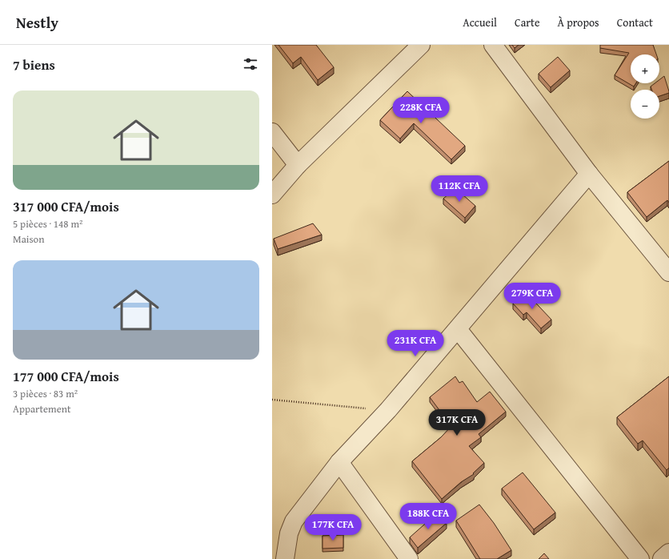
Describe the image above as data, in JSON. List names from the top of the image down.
{
  "page": {
    "header": "Nestly",
    "nav": [
      "Accueil",
      "Carte",
      "À propos",
      "Contact"
    ],
    "heading": "7 biens",
    "map_buttons": ["+", "−"],
    "list": [
      {
        "name": "317 000 CFA/mois",
        "note": "5 pièces · 148 m² · Maison"
      },
      {
        "name": "177 000 CFA/mois",
        "note": "3 pièces · 83 m² · Appartement"
      }
    ],
    "price": [
      "228K CFA",
      "112K CFA",
      "279K CFA",
      "231K CFA",
      "317K CFA",
      "188K CFA",
      "177K CFA"
    ]
  }
}
